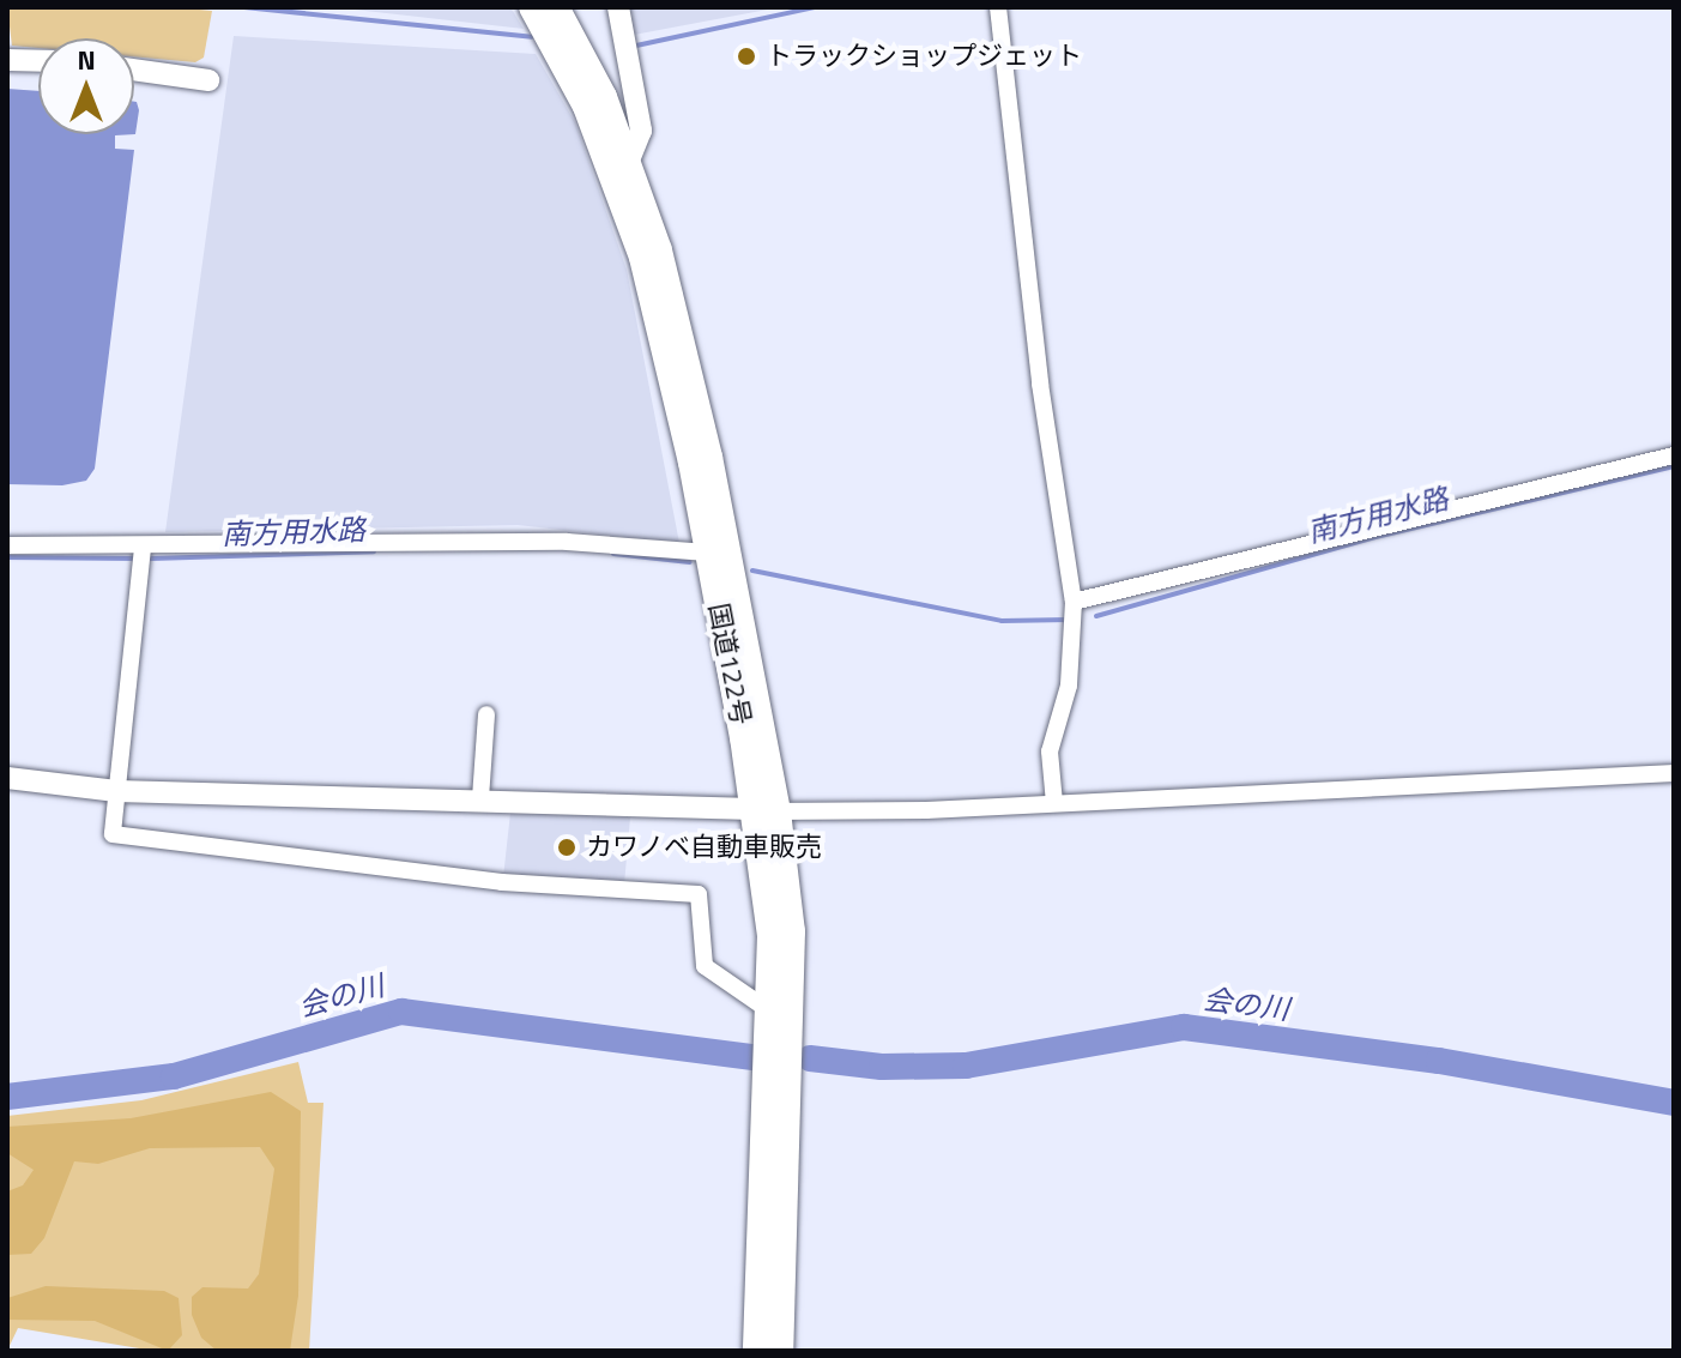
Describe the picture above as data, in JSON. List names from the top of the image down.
{
  "streets": {
    "highway": ["国道122号"]
  },
  "water": ["南方用水路", "会の川"],
  "places": ["トラックショップジェット", "カワノベ自動車販売"],
  "north": "top"
}
